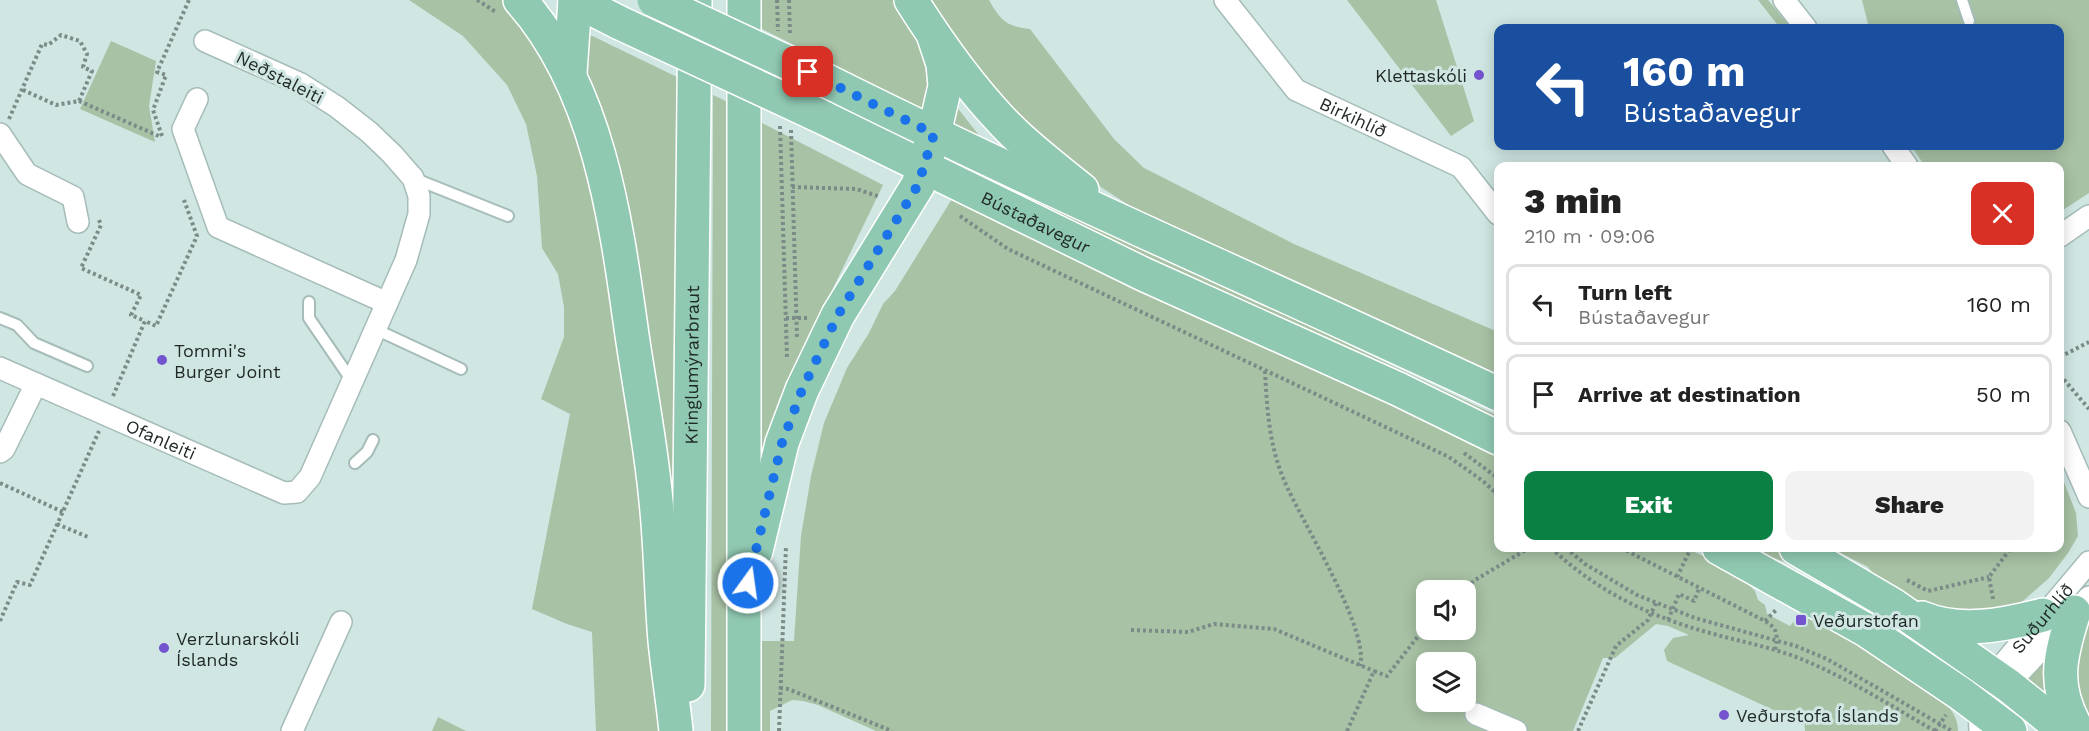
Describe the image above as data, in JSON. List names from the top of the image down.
{
  "streets": {
    "main road": ["Bústaðavegur", "Kringlumýrarbraut"],
    "street": [
      "Neðstaleiti",
      "Birkihlíð",
      "Ofanleiti",
      "Suðurhlíð"
    ]
  },
  "places": {
    "other": [
      "Klettaskóli",
      "Tommi's Burger Joint",
      "Verzlunarskóli Íslands",
      "Veðurstofa Íslands"
    ],
    "transit": ["Veðurstofan"]
  },
  "page": {
    "turn": ["160 m", "Bústaðavegur"],
    "heading": ["3 min", "210 m · 09:06"],
    "list": [
      {
        "name": "Turn left",
        "note": "Bústaðavegur",
        "value": "160 m"
      },
      {
        "name": "Arrive at destination",
        "value": "50 m"
      }
    ],
    "buttons": ["Exit", "Share"]
  }
}
